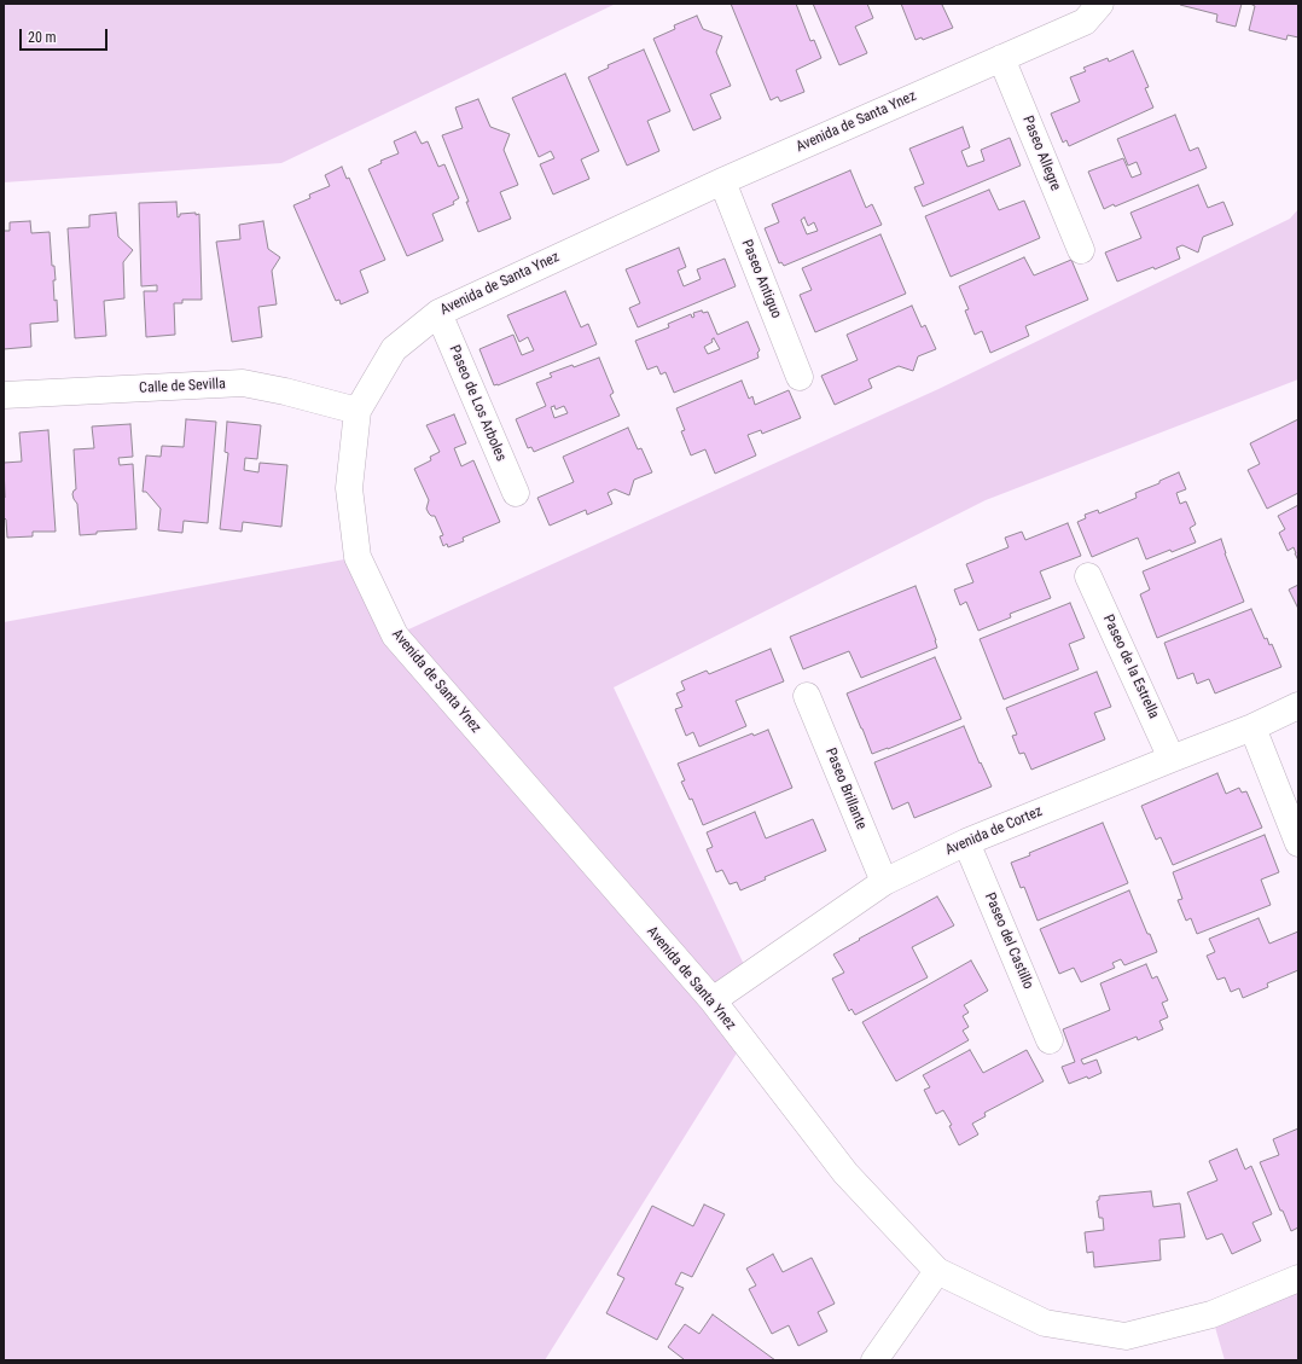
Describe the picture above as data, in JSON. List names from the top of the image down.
{
  "streets": {
    "street": [
      "Avenida de Santa Ynez",
      "Paseo Allegre",
      "Paseo Antiguo",
      "Calle de Sevilla",
      "Paseo de Los Arboles",
      "Paseo de la Estrella",
      "Paseo Brillante",
      "Avenida de Cortez",
      "Paseo del Castillo"
    ]
  },
  "crossings": [
    ["Avenida de Santa Ynez", "Paseo Allegre"],
    ["Avenida de Santa Ynez", "Paseo Antiguo"],
    ["Avenida de Santa Ynez", "Calle de Sevilla"],
    ["Avenida de Santa Ynez", "Paseo de Los Arboles"],
    ["Avenida de Santa Ynez", "Avenida de Cortez"],
    ["Paseo de la Estrella", "Avenida de Cortez"],
    ["Paseo Brillante", "Avenida de Cortez"],
    ["Avenida de Cortez", "Paseo del Castillo"]
  ],
  "scale_bar": "20 m"
}
